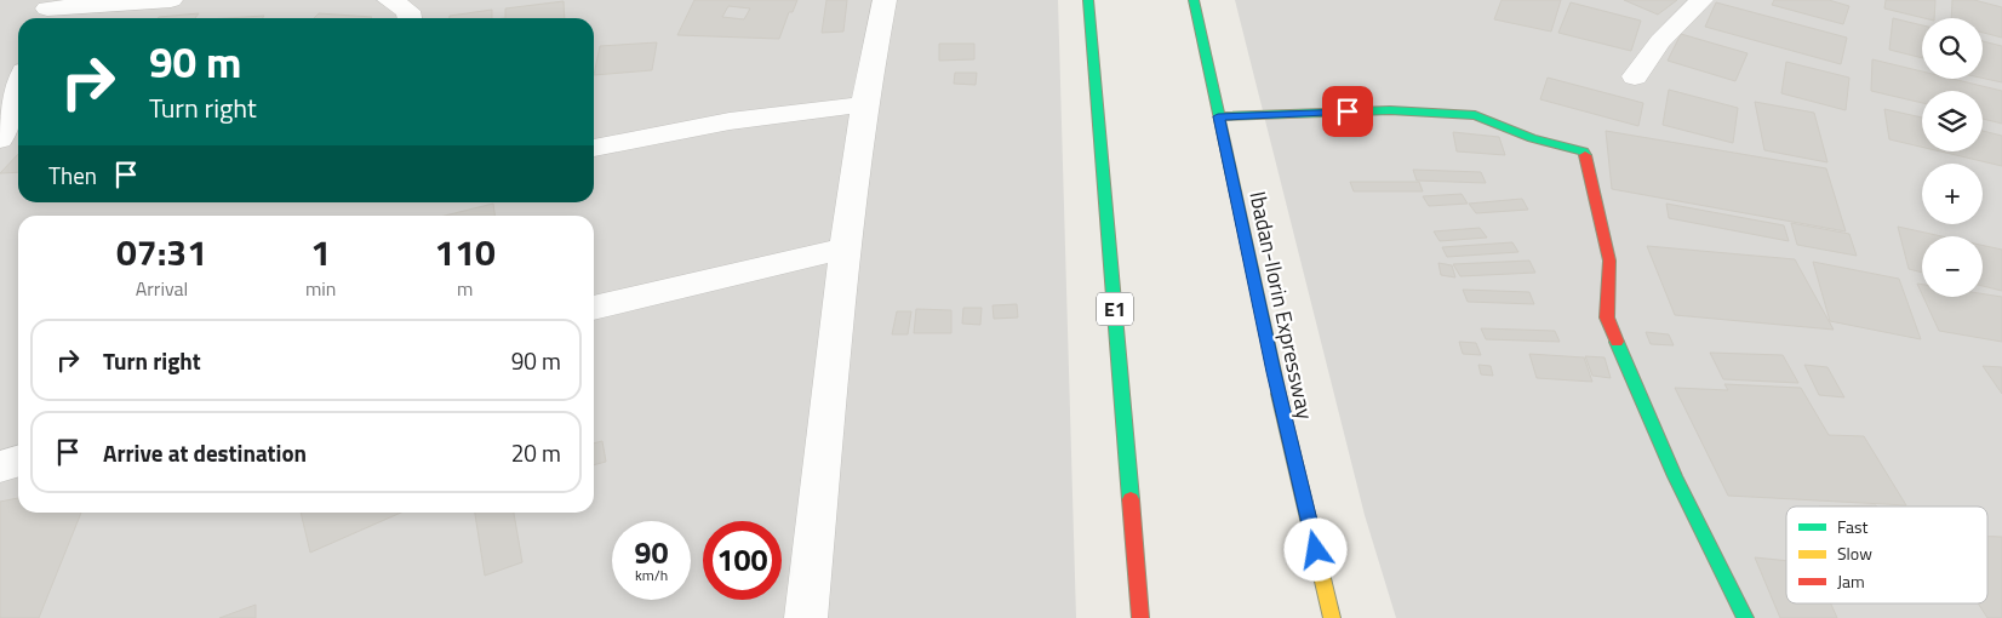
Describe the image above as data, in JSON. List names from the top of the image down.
{
  "streets": {
    "main road": ["Ibadan-Ilorin Expressway", "E1"]
  },
  "legend": ["Fast", "Slow", "Jam"],
  "page": {
    "map_buttons": ["+", "−"],
    "turn": ["90 m", "Turn right"],
    "then": "Then",
    "eta": [
      "07:31",
      "Arrival",
      "1",
      "min",
      "110",
      "m"
    ],
    "list": [
      {
        "name": "Turn right",
        "value": "90 m"
      },
      {
        "name": "Arrive at destination",
        "value": "20 m"
      }
    ],
    "speed": "90 km/h",
    "limit": "100"
  }
}
